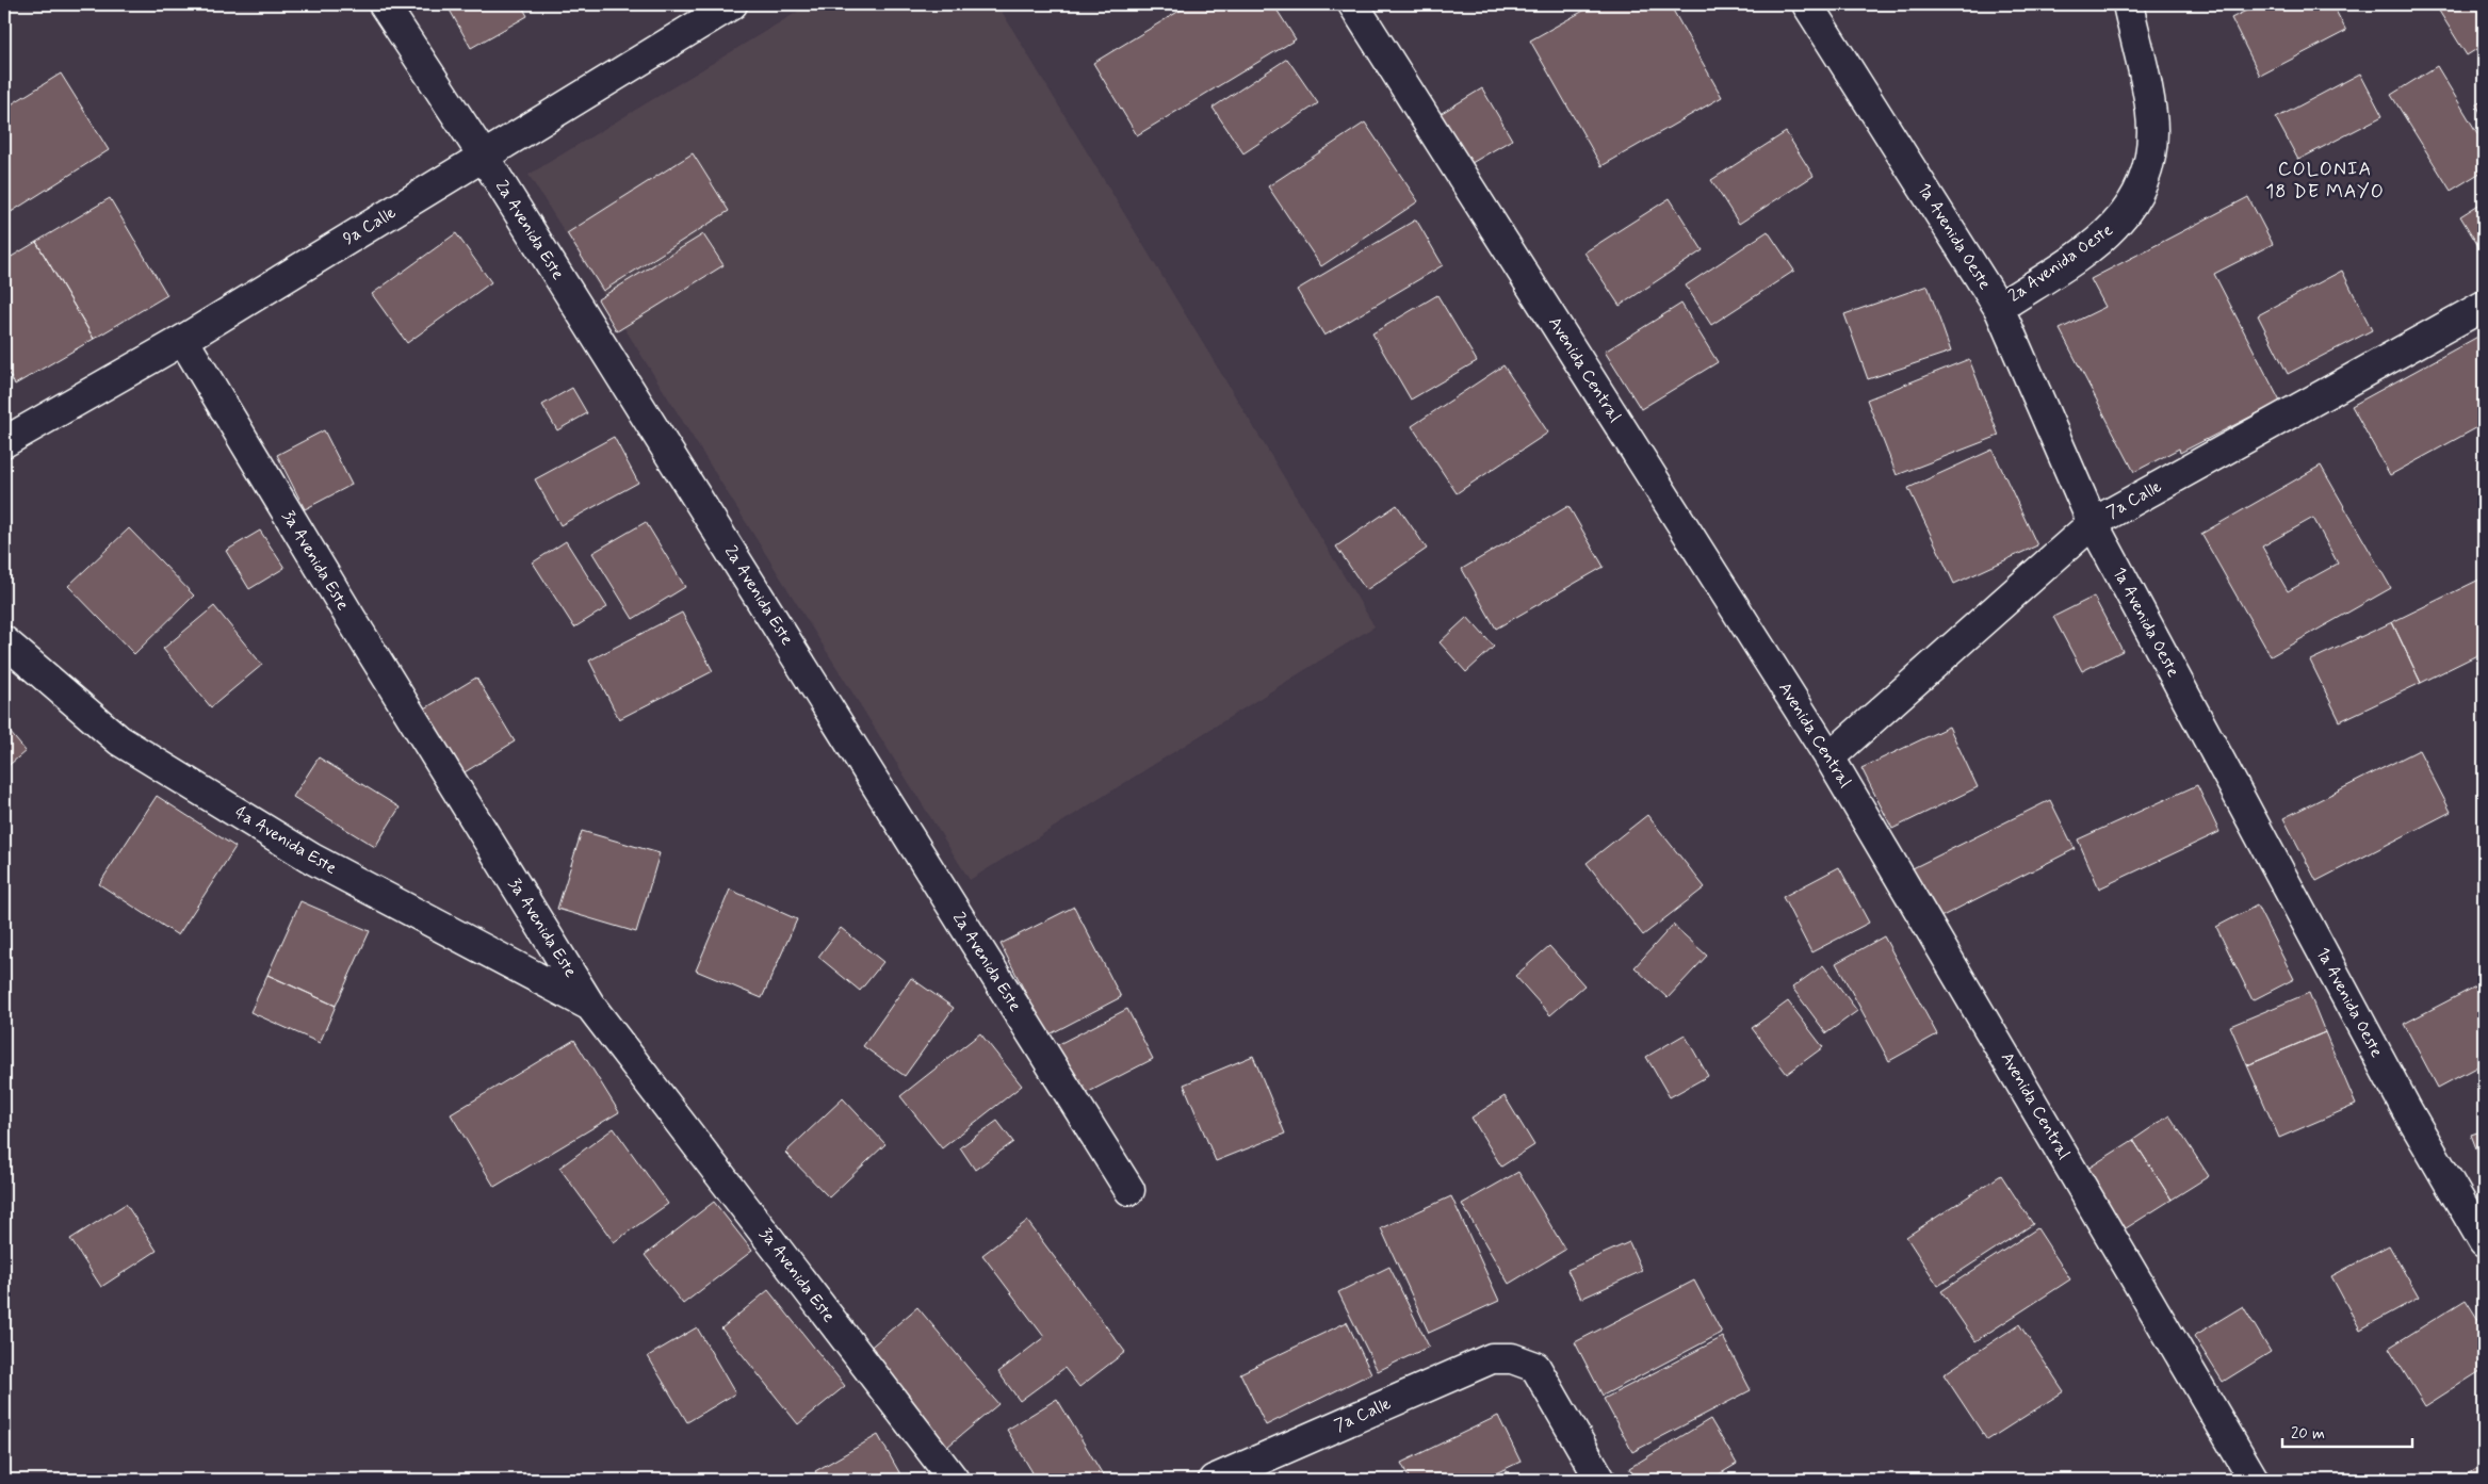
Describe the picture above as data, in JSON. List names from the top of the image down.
{
  "streets": {
    "street": [
      "9a Calle",
      "2a Avenida Este",
      "1a Avenida Oeste",
      "2a Avenida Oeste",
      "Avenida Central",
      "7a Calle",
      "3a Avenida Este",
      "4a Avenida Este"
    ]
  },
  "crossings": [
    ["9a Calle", "2a Avenida Este"],
    ["9a Calle", "3a Avenida Este"],
    ["1a Avenida Oeste", "2a Avenida Oeste"],
    ["1a Avenida Oeste", "7a Calle"],
    ["Avenida Central", "7a Calle"],
    ["3a Avenida Este", "4a Avenida Este"]
  ],
  "districts": ["COLONIA 18 DE MAYO"],
  "scale_bar": "20 m"
}
